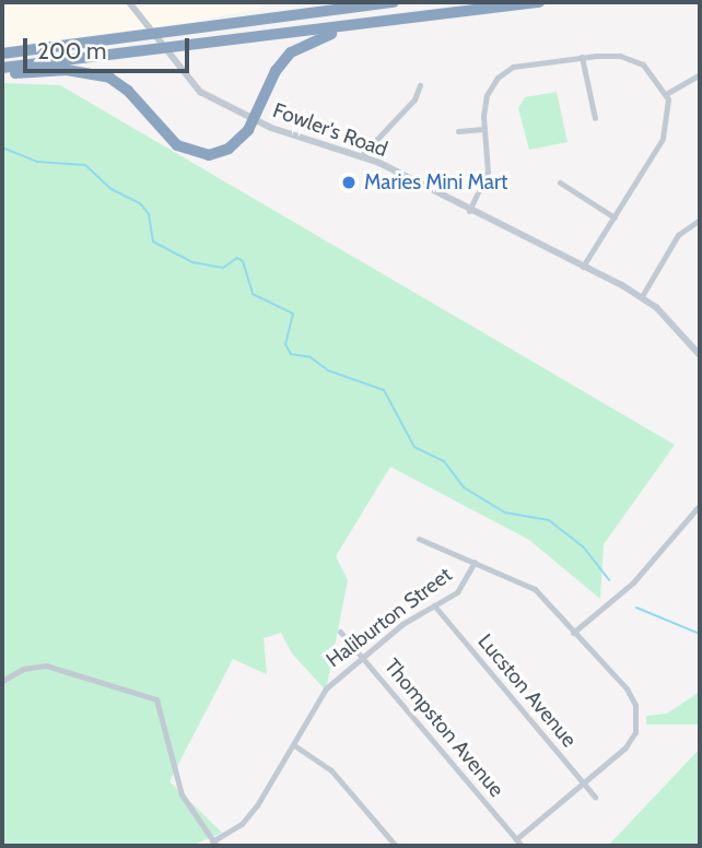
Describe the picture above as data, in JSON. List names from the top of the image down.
{
  "streets": {
    "street": [
      "Fowler's Road",
      "Haliburton Street",
      "Lucston Avenue",
      "Thompston Avenue"
    ]
  },
  "crossings": [
    ["Haliburton Street", "Lucston Avenue"],
    ["Haliburton Street", "Thompston Avenue"]
  ],
  "places": ["Maries Mini Mart"],
  "scale_bar": "200 m"
}
